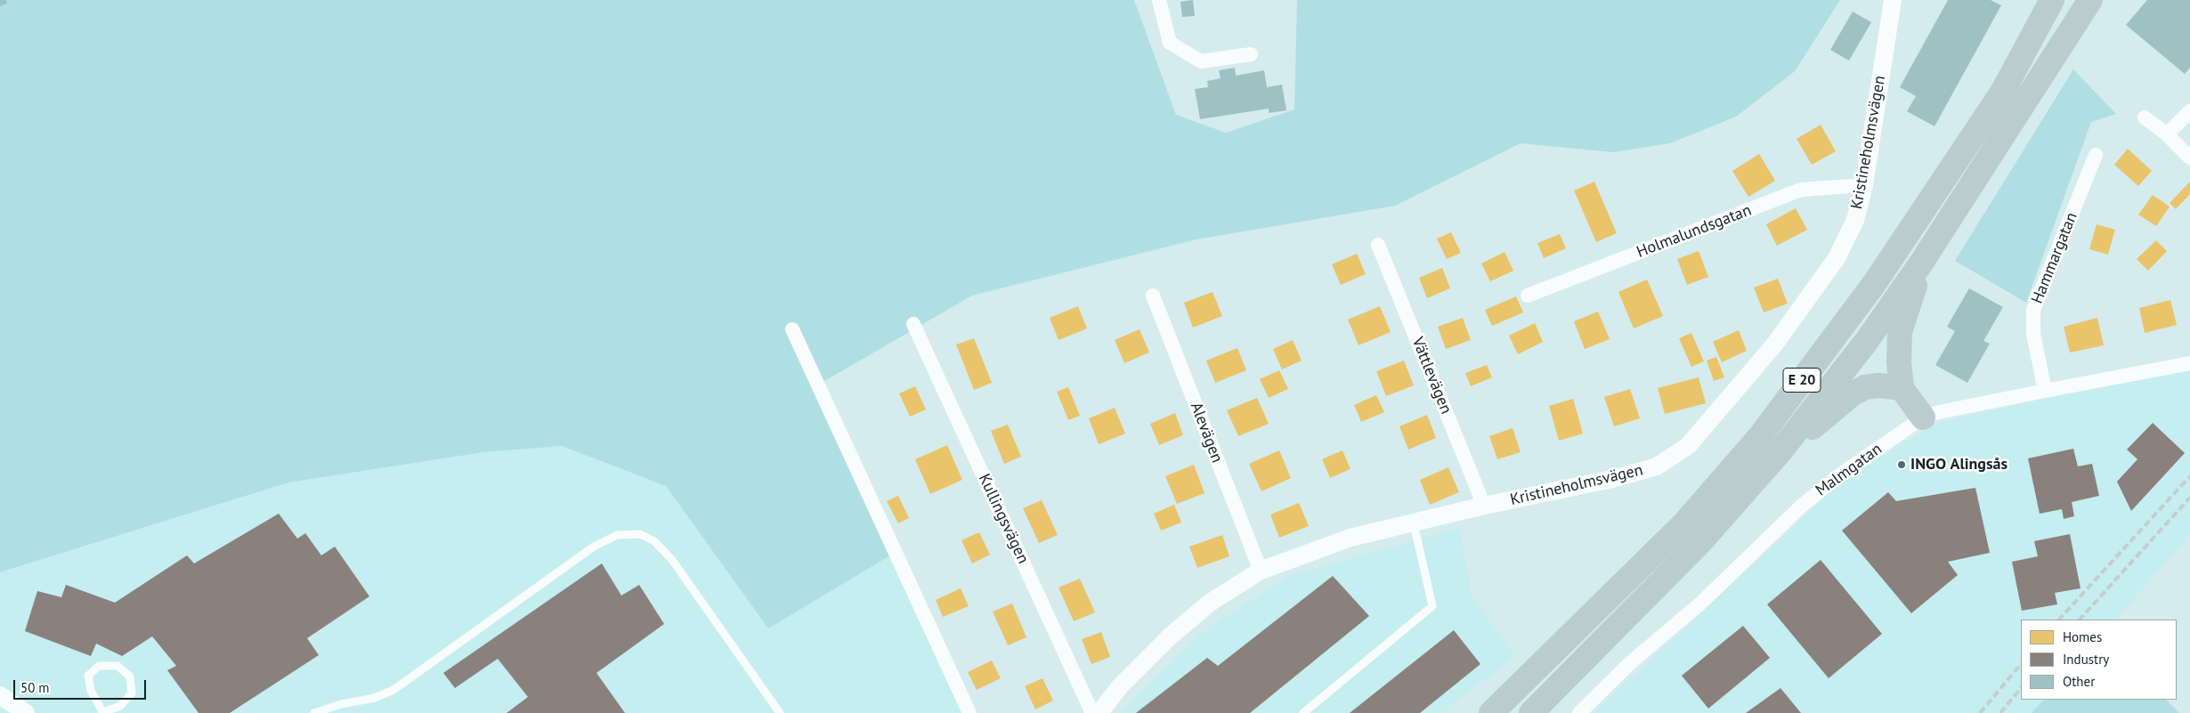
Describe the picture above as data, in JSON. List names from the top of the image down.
{
  "streets": {
    "highway": ["E 20"],
    "street": [
      "Kristineholmsvägen",
      "Holmalundsgatan",
      "Hammargatan",
      "Vättlevägen",
      "Alevägen",
      "Malmgatan",
      "Kullingsvägen"
    ]
  },
  "crossings": [
    ["Kristineholmsvägen", "Holmalundsgatan"],
    ["Kristineholmsvägen", "Vättlevägen"],
    ["Kristineholmsvägen", "Alevägen"],
    ["Hammargatan", "Malmgatan"]
  ],
  "places": ["INGO Alingsås"],
  "legend": ["Homes", "Industry", "Other"],
  "scale_bar": "50 m"
}
